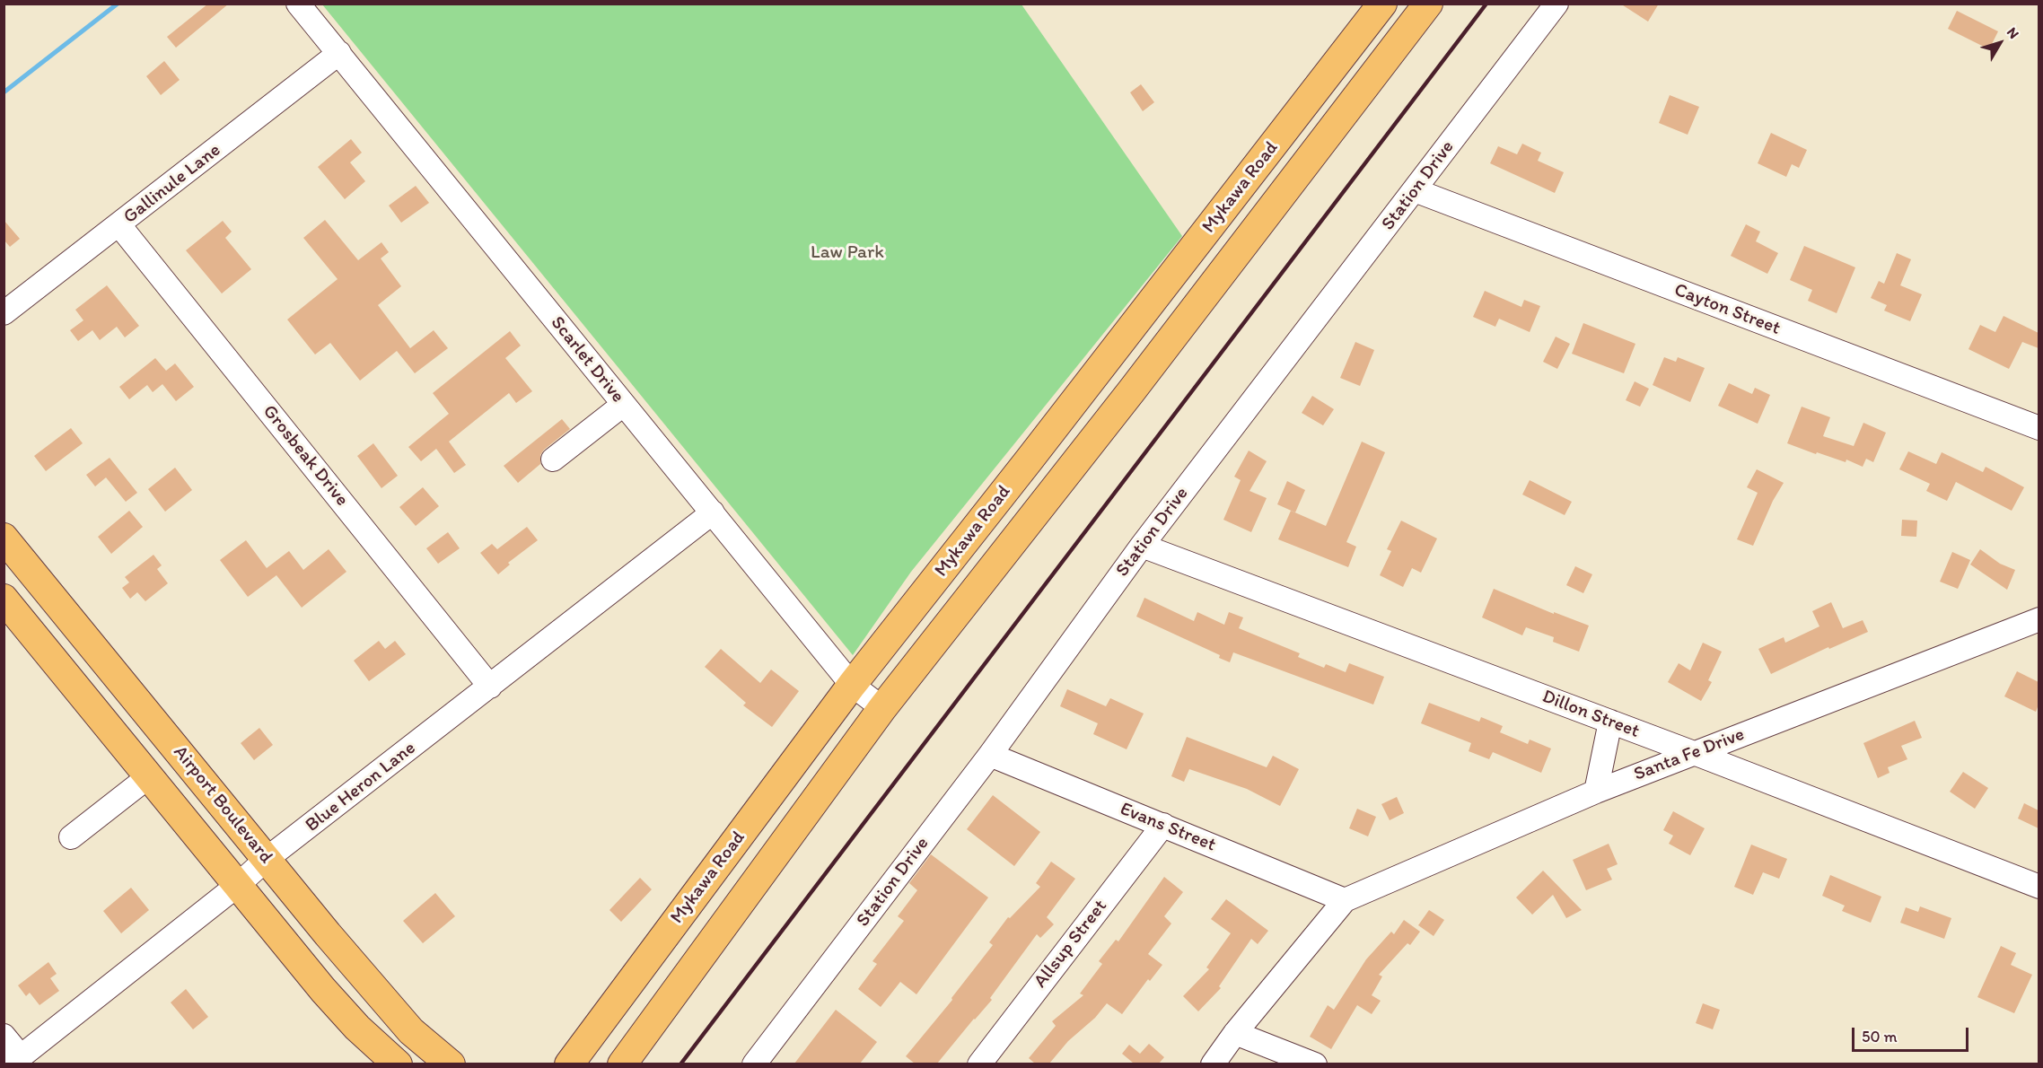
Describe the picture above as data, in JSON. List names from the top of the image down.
{
  "streets": {
    "main road": ["Mykawa Road", "Airport Boulevard"],
    "street": [
      "Gallinule Lane",
      "Station Drive",
      "Cayton Street",
      "Scarlet Drive",
      "Grosbeak Drive",
      "Dillon Street",
      "Santa Fe Drive",
      "Blue Heron Lane",
      "Evans Street",
      "Allsup Street"
    ]
  },
  "crossings": [
    ["Gallinule Lane", "Scarlet Drive"],
    ["Gallinule Lane", "Grosbeak Drive"],
    ["Station Drive", "Cayton Street"],
    ["Station Drive", "Dillon Street"],
    ["Station Drive", "Evans Street"],
    ["Mykawa Road", "Scarlet Drive"],
    ["Scarlet Drive", "Blue Heron Lane"],
    ["Grosbeak Drive", "Blue Heron Lane"],
    ["Dillon Street", "Santa Fe Drive"],
    ["Santa Fe Drive", "Evans Street"],
    ["Blue Heron Lane", "Airport Boulevard"],
    ["Evans Street", "Allsup Street"]
  ],
  "parks": ["Law Park"],
  "scale_bar": "50 m",
  "north": "top right"
}
